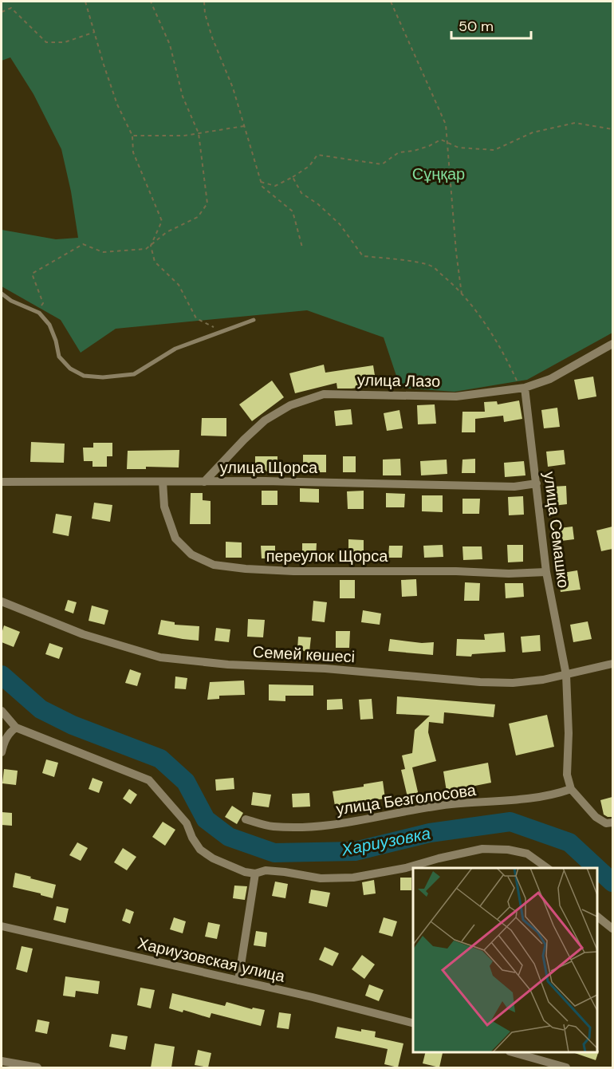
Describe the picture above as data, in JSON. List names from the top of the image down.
{
  "streets": {
    "street": [
      "улица Лазо",
      "улица Щорса",
      "улица Семашко",
      "переулок Щорса",
      "Семей көшесі",
      "улица Безголосова",
      "Хариузовская улица"
    ]
  },
  "crossings": [
    ["улица Лазо", "улица Щорса"],
    ["улица Лазо", "улица Семашко"],
    ["улица Щорса", "улица Семашко"],
    ["улица Щорса", "переулок Щорса"],
    ["улица Семашко", "переулок Щорса"],
    ["улица Семашко", "Семей көшесі"]
  ],
  "water": ["Хариузовка"],
  "parks": ["Сұңқар"],
  "scale_bar": "50 m"
}
